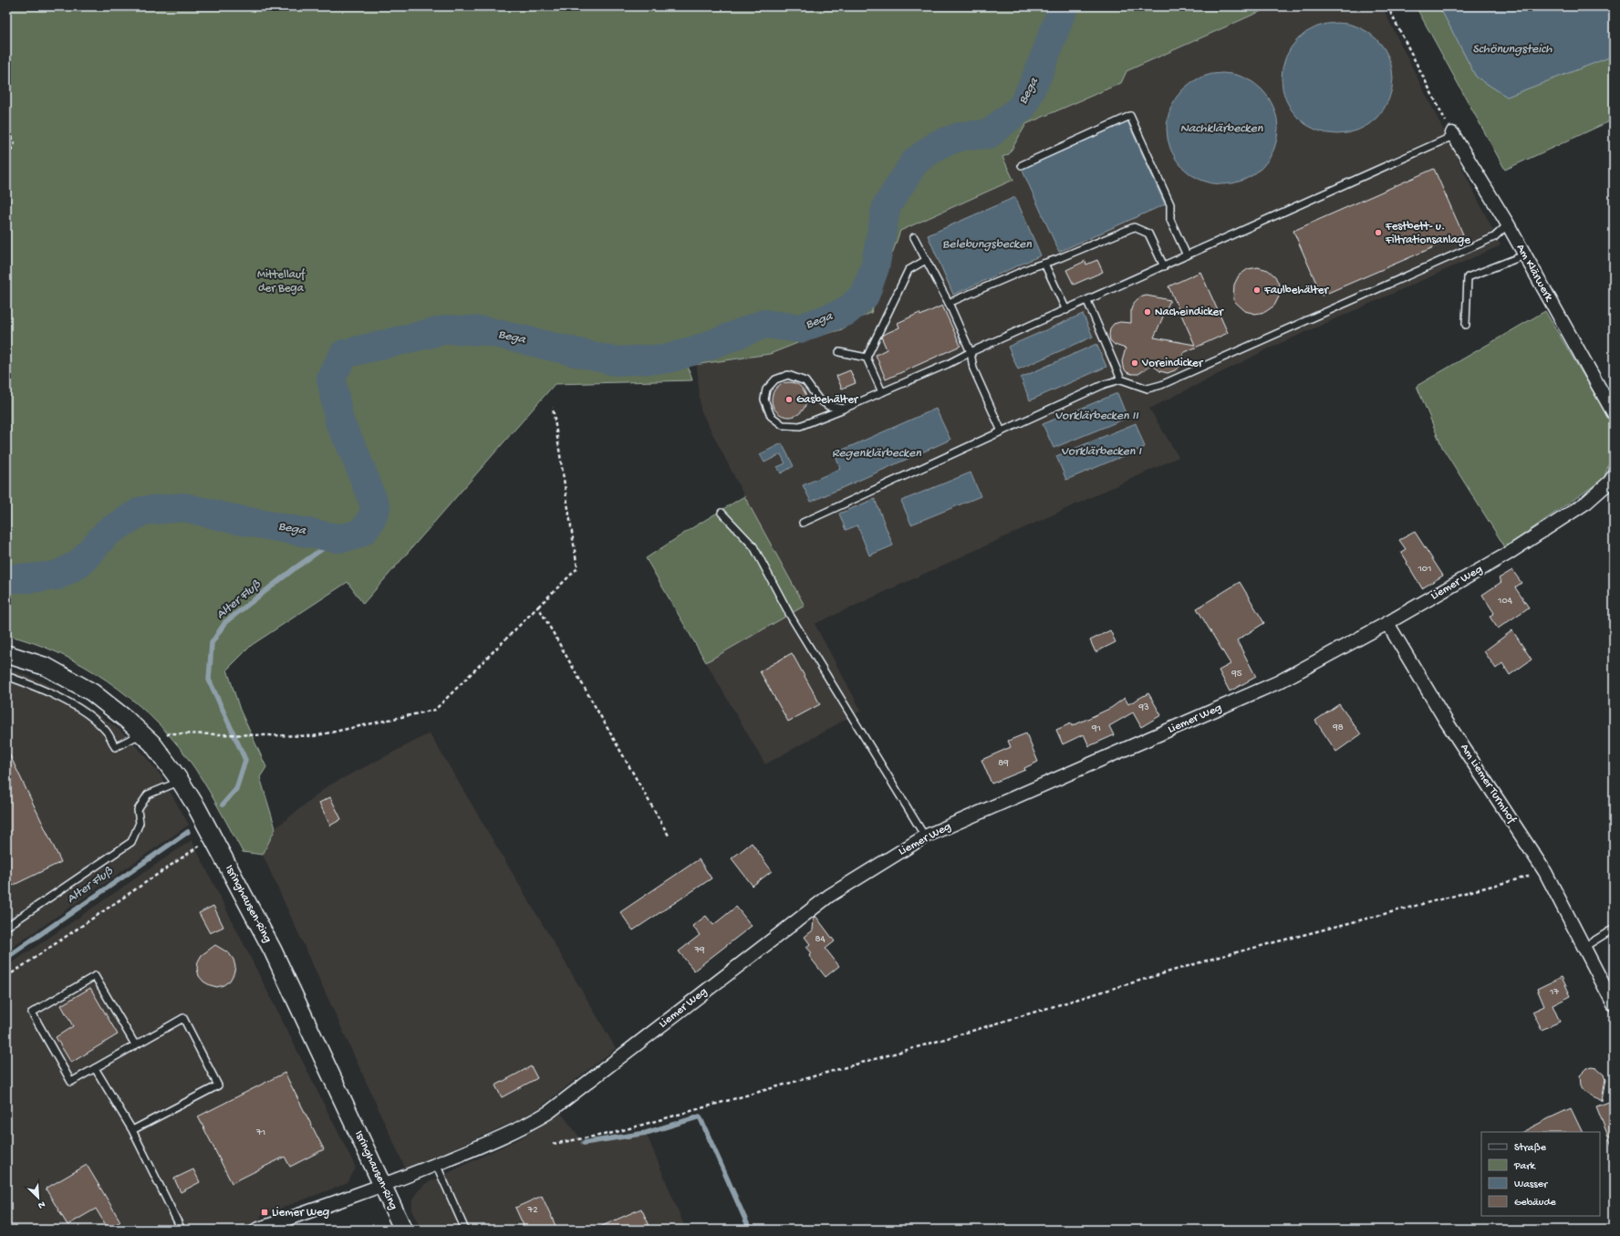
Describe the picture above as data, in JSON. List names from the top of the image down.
{
  "streets": {
    "street": [
      "Am Klärwerk",
      "Liemer Weg",
      "Am Liemer Turmhof",
      "Isringhausen-Ring"
    ]
  },
  "crossings": [
    ["Liemer Weg", "Am Liemer Turmhof"],
    ["Liemer Weg", "Isringhausen-Ring"]
  ],
  "water": [
    "Schönungsteich",
    "Bega",
    "Nachklärbecken",
    "Belebungsbecken",
    "Vorklärbecken II",
    "Vorklärbecken I",
    "Regenklärbecken",
    "Alter Fluß"
  ],
  "parks": ["Mittellauf der Bega"],
  "places": {
    "other": [
      "Festbett- u. Filtrationsanlage",
      "Faulbehälter",
      "Nacheindicker",
      "Voreindicker",
      "Gasbehälter"
    ],
    "transit": ["Liemer Weg"]
  },
  "house_numbers": [
    "101",
    "104",
    "95",
    "93",
    "98",
    "91",
    "89",
    "84",
    "79",
    "17",
    "71",
    "72"
  ],
  "legend": [
    "Straße",
    "Park",
    "Wasser",
    "Gebäude"
  ],
  "north": "bottom right"
}
